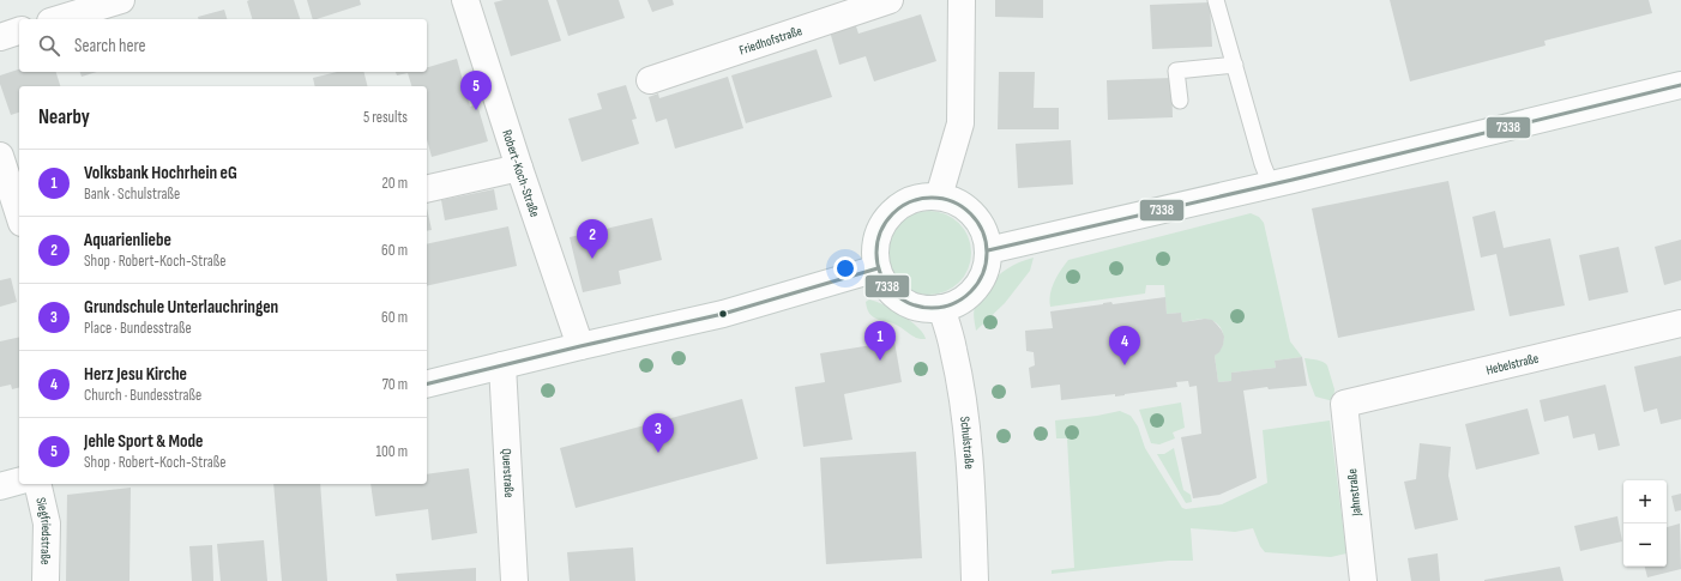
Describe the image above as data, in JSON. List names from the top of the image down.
{
  "streets": {
    "street": [
      "Friedhofstraße",
      "Robert-Koch-Straße",
      "Hebelstraße",
      "Schulstraße",
      "Querstraße",
      "Jahnstraße",
      "Siegfriedstraße"
    ]
  },
  "crossings": [
    ["Hebelstraße", "Jahnstraße"]
  ],
  "lines": ["transit line 7338"],
  "page": {
    "search": "Search here",
    "pins": [
      "5",
      "2",
      "1",
      "4",
      "3"
    ],
    "heading": ["Nearby", "5 results"],
    "list": [
      {
        "mark": "1",
        "name": "Volksbank Hochrhein eG",
        "note": "Bank · Schulstraße",
        "value": "20 m"
      },
      {
        "mark": "2",
        "name": "Aquarienliebe",
        "note": "Shop · Robert-Koch-Straße",
        "value": "60 m"
      },
      {
        "mark": "3",
        "name": "Grundschule Unterlauchringen",
        "note": "Place · Bundesstraße",
        "value": "60 m"
      },
      {
        "mark": "4",
        "name": "Herz Jesu Kirche",
        "note": "Church · Bundesstraße",
        "value": "70 m"
      },
      {
        "mark": "5",
        "name": "Jehle Sport & Mode",
        "note": "Shop · Robert-Koch-Straße",
        "value": "100 m"
      }
    ],
    "map_buttons": ["+", "−"]
  }
}
